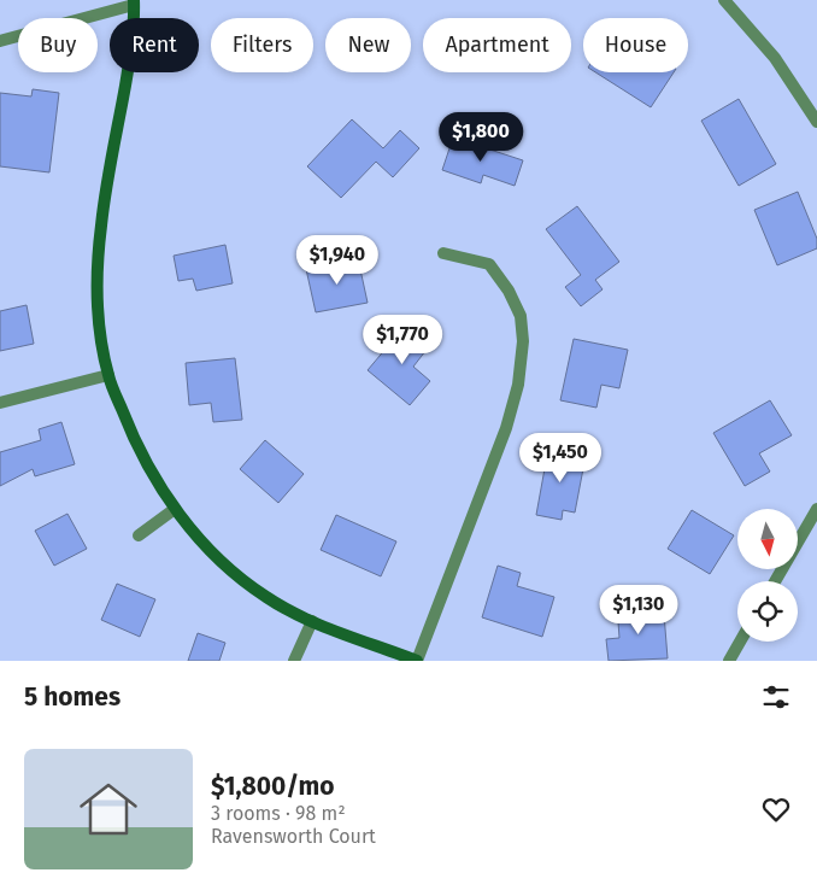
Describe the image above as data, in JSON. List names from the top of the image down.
{
  "north": "bottom",
  "page": {
    "chip": [
      "Buy",
      "Rent",
      "Filters",
      "New",
      "Apartment",
      "House"
    ],
    "price": [
      "$1,800",
      "$1,940",
      "$1,770",
      "$1,450",
      "$1,130"
    ],
    "heading": "5 homes",
    "list": [
      {
        "name": "$1,800/mo",
        "note": "3 rooms · 98 m² · Ravensworth Court"
      }
    ]
  }
}
